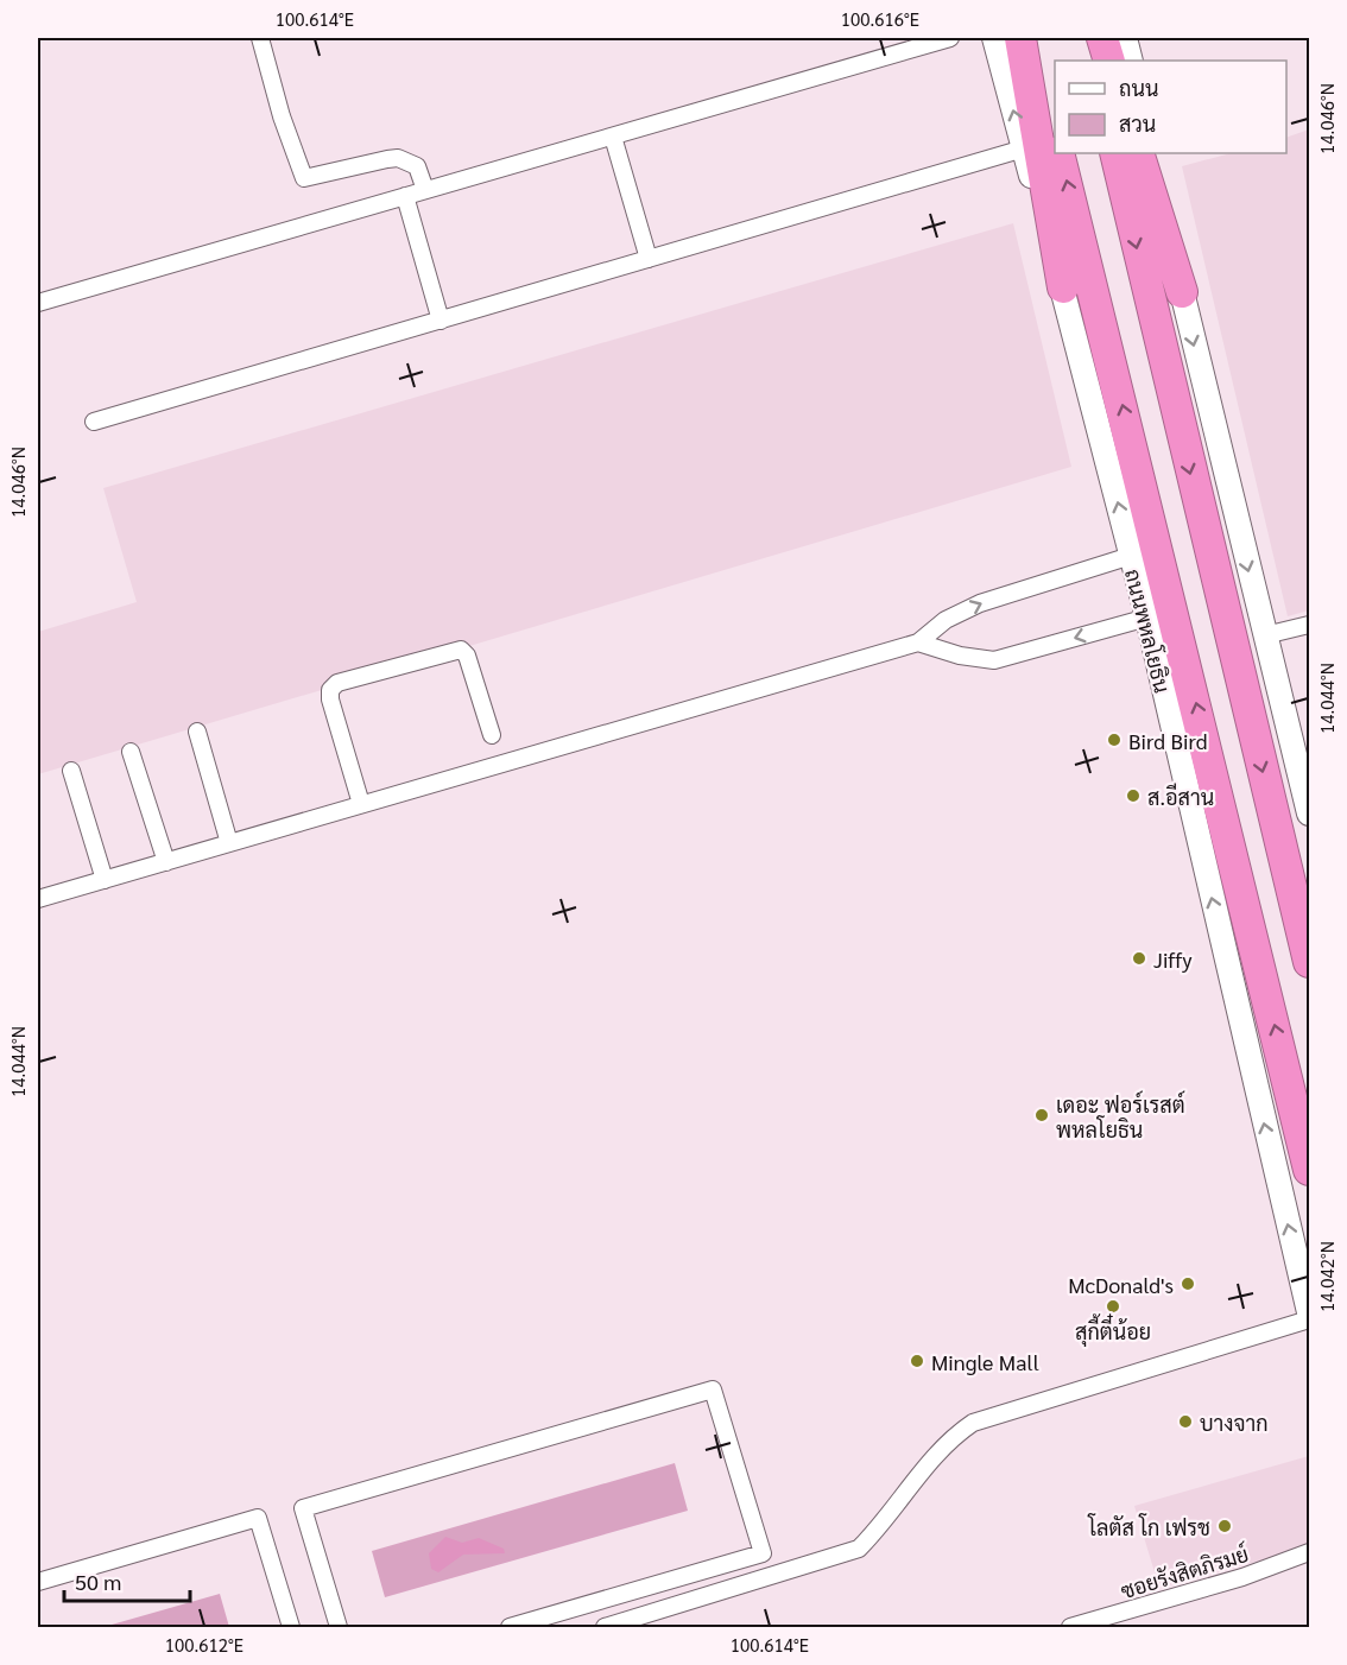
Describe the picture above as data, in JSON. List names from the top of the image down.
{
  "streets": {
    "highway": ["ถนนพหลโยธิน"],
    "street": ["ซอยรังสิตภิรมย์"]
  },
  "places": [
    "Bird Bird",
    "ส.อีสาน",
    "Jiffy",
    "เดอะ ฟอร์เรสต์ พหลโยธิน",
    "McDonald's",
    "สุกี้ตี๋น้อย",
    "Mingle Mall",
    "บางจาก",
    "โลตัส โก เฟรช"
  ],
  "legend": ["ถนน", "สวน"],
  "scale_bar": "50 m",
  "coordinates": [
    "100.614°E",
    "100.616°E",
    "14.046°N",
    "14.044°N",
    "14.042°N",
    "100.612°E"
  ]
}
